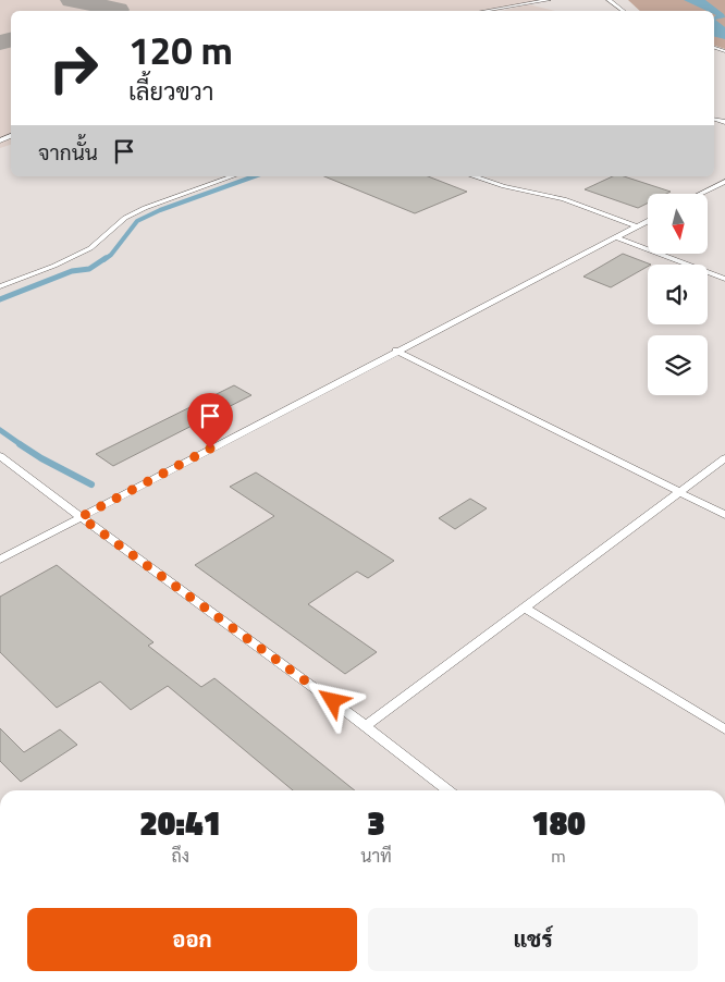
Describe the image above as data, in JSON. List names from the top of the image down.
{
  "north": "bottom",
  "page": {
    "turn": ["120 m", "เลี้ยวขวา"],
    "then": "จากนั้น",
    "eta": [
      "20:41",
      "ถึง",
      "3",
      "นาที",
      "180",
      "m"
    ],
    "buttons": ["ออก", "แชร์"]
  }
}
